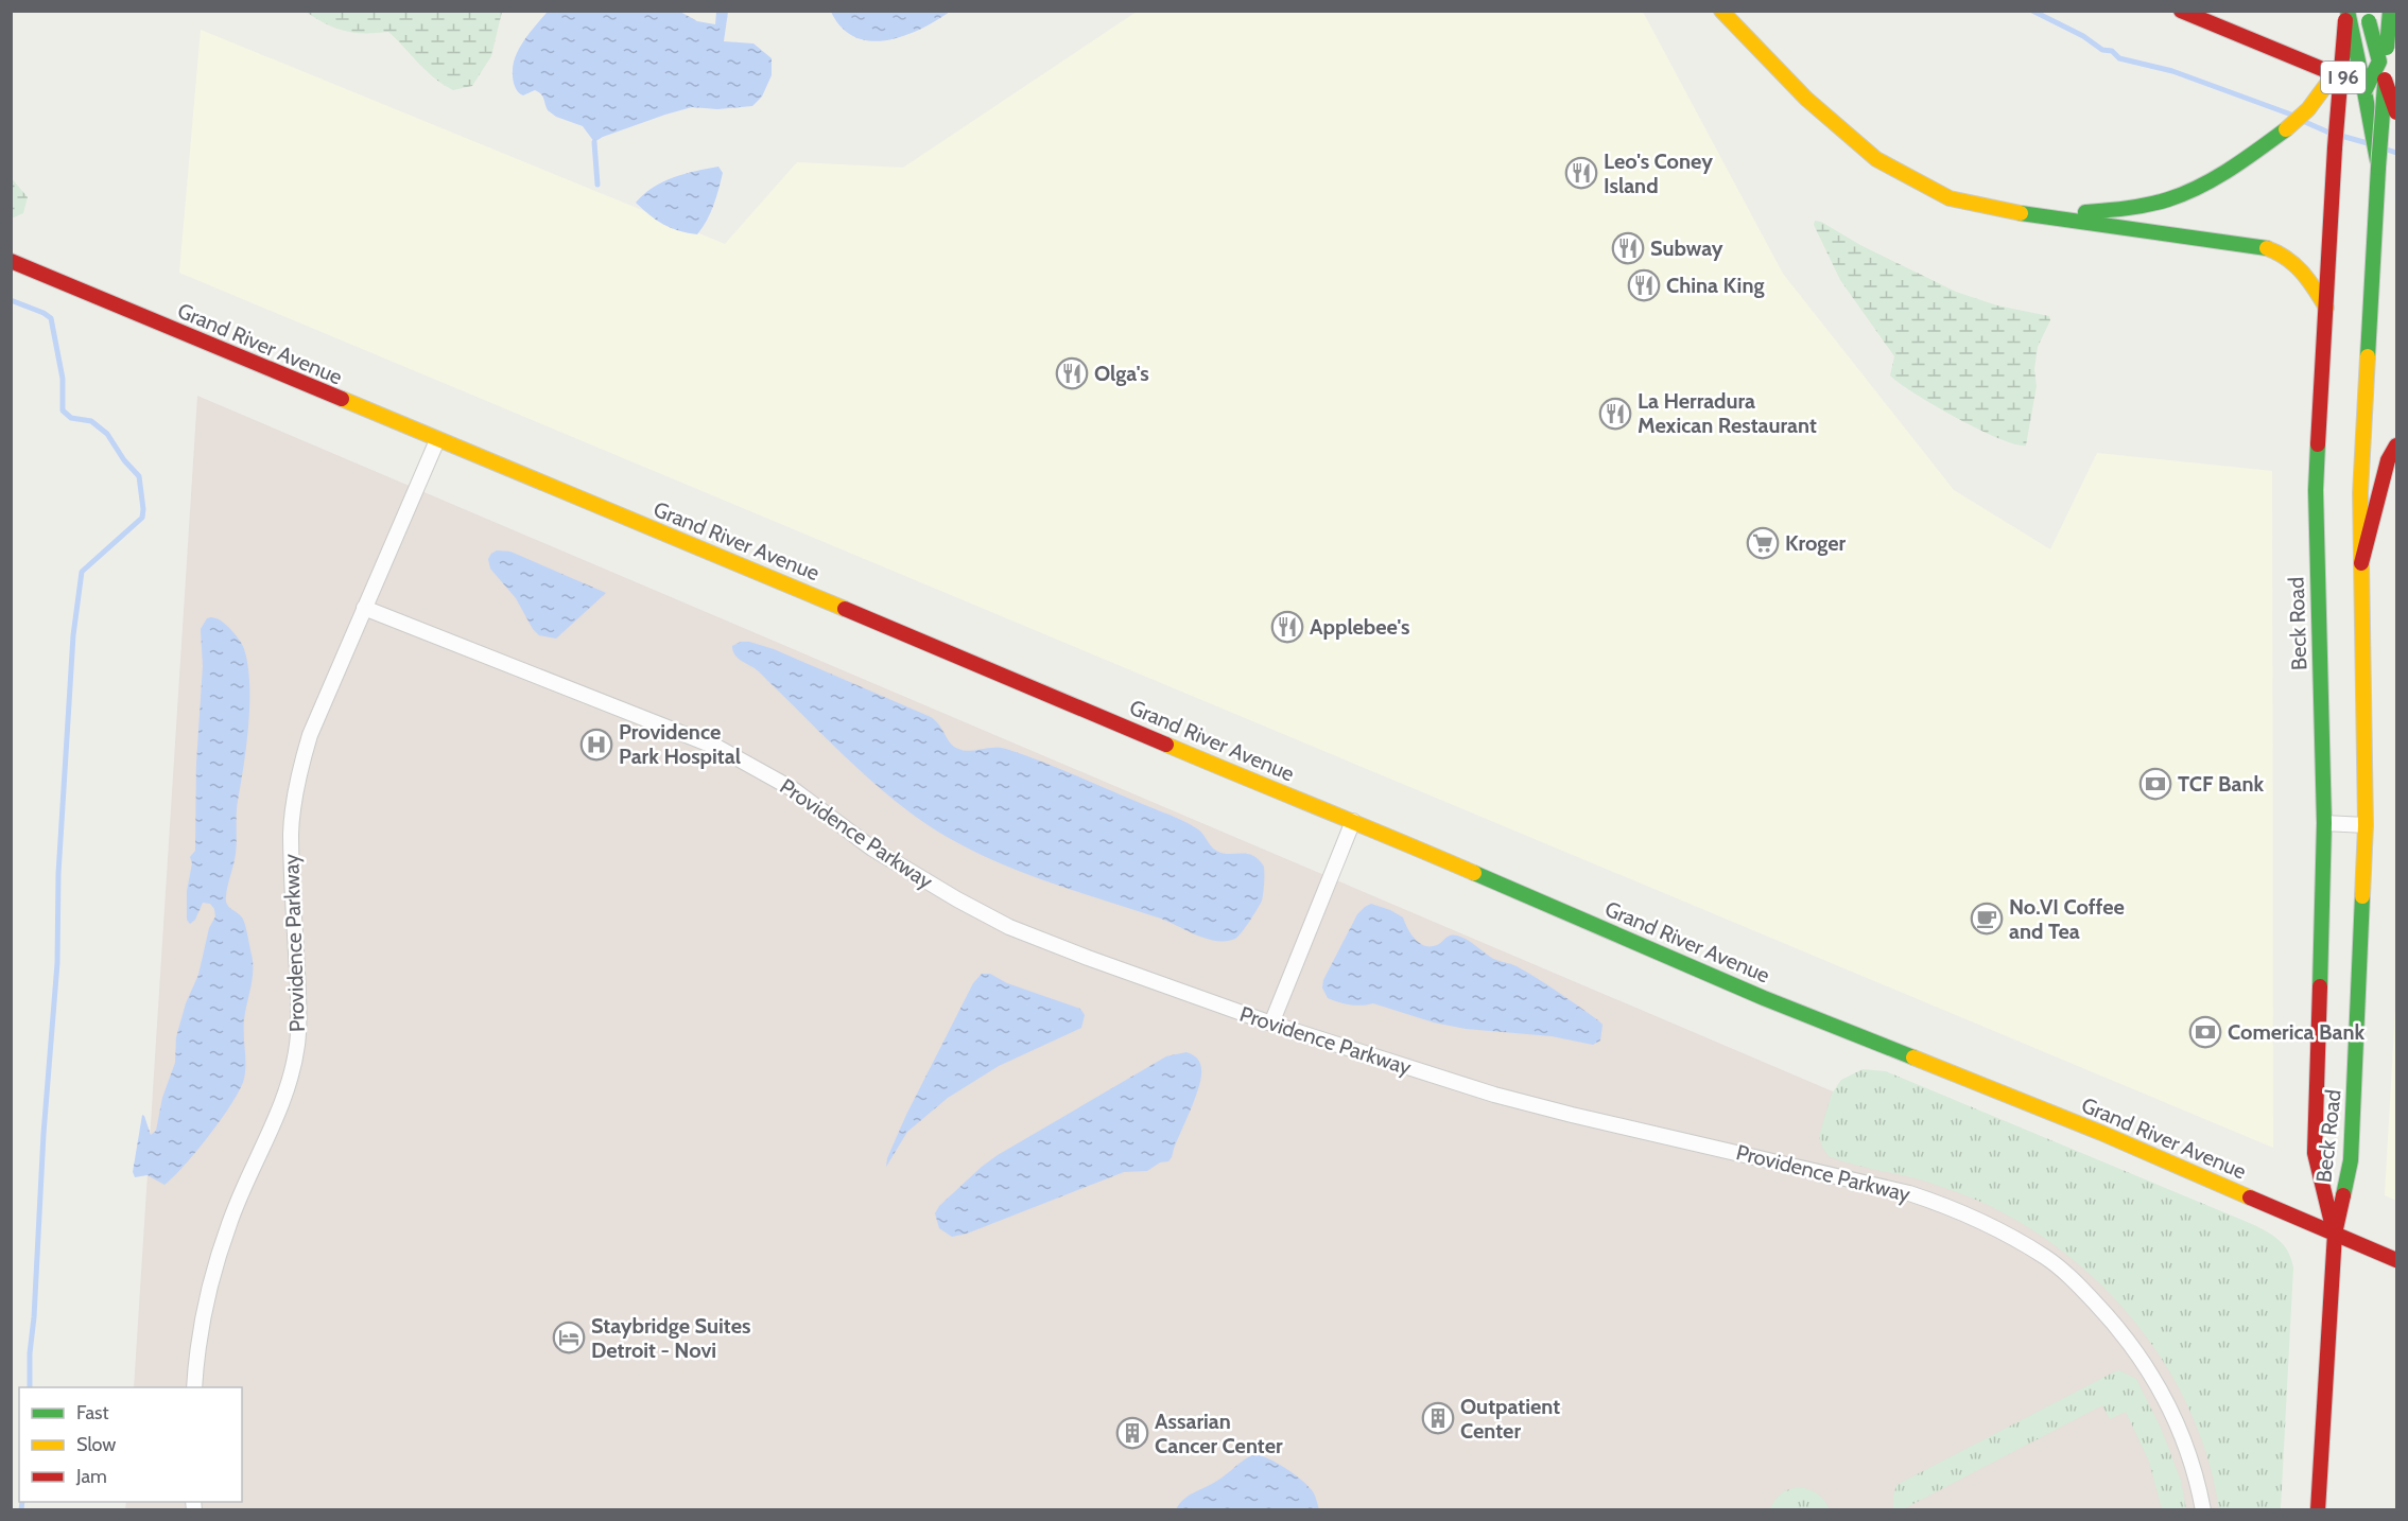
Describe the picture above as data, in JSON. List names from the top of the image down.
{
  "streets": {
    "main road": ["I 96", "Grand River Avenue", "Beck Road"],
    "street": ["Providence Parkway"]
  },
  "crossings": [
    ["Grand River Avenue", "Beck Road"],
    ["Grand River Avenue", "Providence Parkway"]
  ],
  "places": {
    "restaurant": [
      "Leo's Coney Island",
      "Subway",
      "China King",
      "Olga's",
      "La Herradura Mexican Restaurant",
      "Applebee's"
    ],
    "supermarket": ["Kroger"],
    "hospital": ["Providence Park Hospital"],
    "bank": ["TCF Bank", "Comerica Bank"],
    "cafe": ["No.VI Coffee and Tea"],
    "hotel": ["Staybridge Suites Detroit - Novi"],
    "building": ["Outpatient Center", "Assarian Cancer Center"]
  },
  "legend": ["Fast", "Slow", "Jam"]
}
